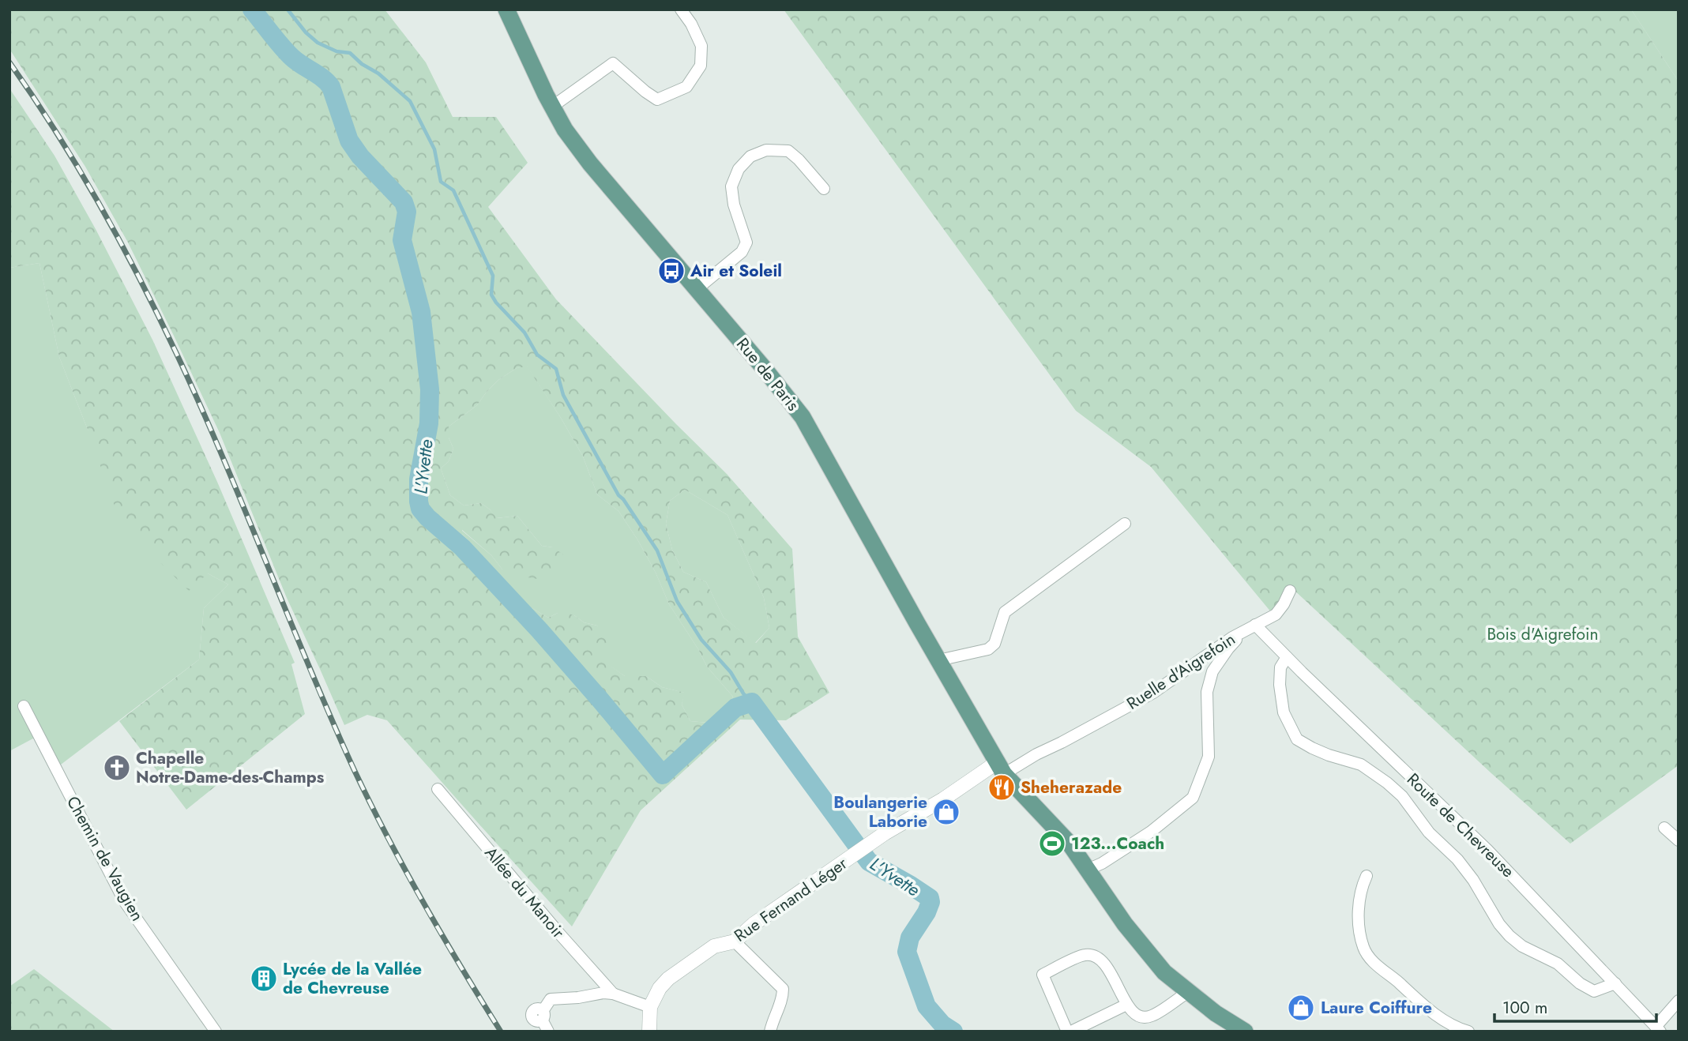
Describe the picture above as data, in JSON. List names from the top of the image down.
{
  "streets": {
    "main road": ["Rue de Paris"],
    "street": [
      "Ruelle d'Aigrefoin",
      "Route de Chevreuse",
      "Chemin de Vaugien",
      "Allée du Manoir",
      "Rue Fernand Léger"
    ]
  },
  "crossings": [
    ["Rue de Paris", "Ruelle d'Aigrefoin"],
    ["Rue de Paris", "Rue Fernand Léger"],
    ["Ruelle d'Aigrefoin", "Route de Chevreuse"],
    ["Ruelle d'Aigrefoin", "Rue Fernand Léger"]
  ],
  "water": ["L'Yvette"],
  "parks": ["Bois d'Aigrefoin"],
  "places": {
    "bus stop": ["Air et Soleil"],
    "church": ["Chapelle Notre-Dame-des-Champs"],
    "restaurant": ["Sheherazade"],
    "shop": ["Boulangerie Laborie", "Laure Coiffure"],
    "sports": ["123...Coach"],
    "building": ["Lycée de la Vallée de Chevreuse"]
  },
  "scale_bar": "100 m"
}
